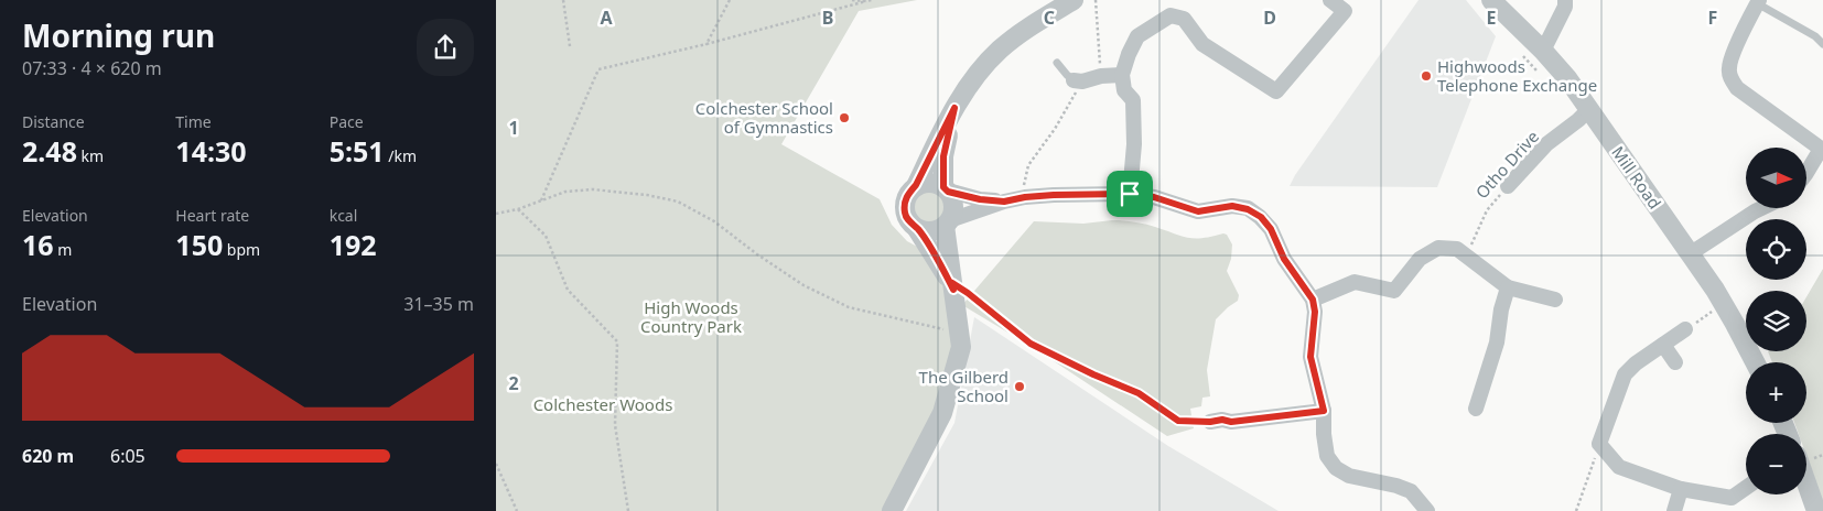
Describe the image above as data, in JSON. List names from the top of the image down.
{
  "streets": {
    "street": ["Otho Drive", "Mill Road"]
  },
  "crossings": [
    ["Otho Drive", "Mill Road"]
  ],
  "parks": ["High Woods Country Park", "Colchester Woods"],
  "places": ["Highwoods Telephone Exchange", "Colchester School of Gymnastics", "The Gilberd School"],
  "north": "right",
  "page": {
    "heading": ["Morning run", "07:33 · 4 × 620 m"],
    "stats": [
      ["Distance", "2.48 km"],
      ["Time", "14:30"],
      ["Pace", "5:51 /km"],
      ["Elevation", "16 m"],
      ["Heart rate", "150 bpm"],
      ["kcal", "192"]
    ],
    "map_buttons": ["+", "−"],
    "chart": ["Elevation", "31–35 m"],
    "list": [
      {
        "name": "620 m",
        "note": "6:05"
      }
    ]
  },
  "grid": {
    "columns": [
      "A",
      "B",
      "C",
      "D",
      "E",
      "F"
    ],
    "rows": ["1", "2"]
  }
}
